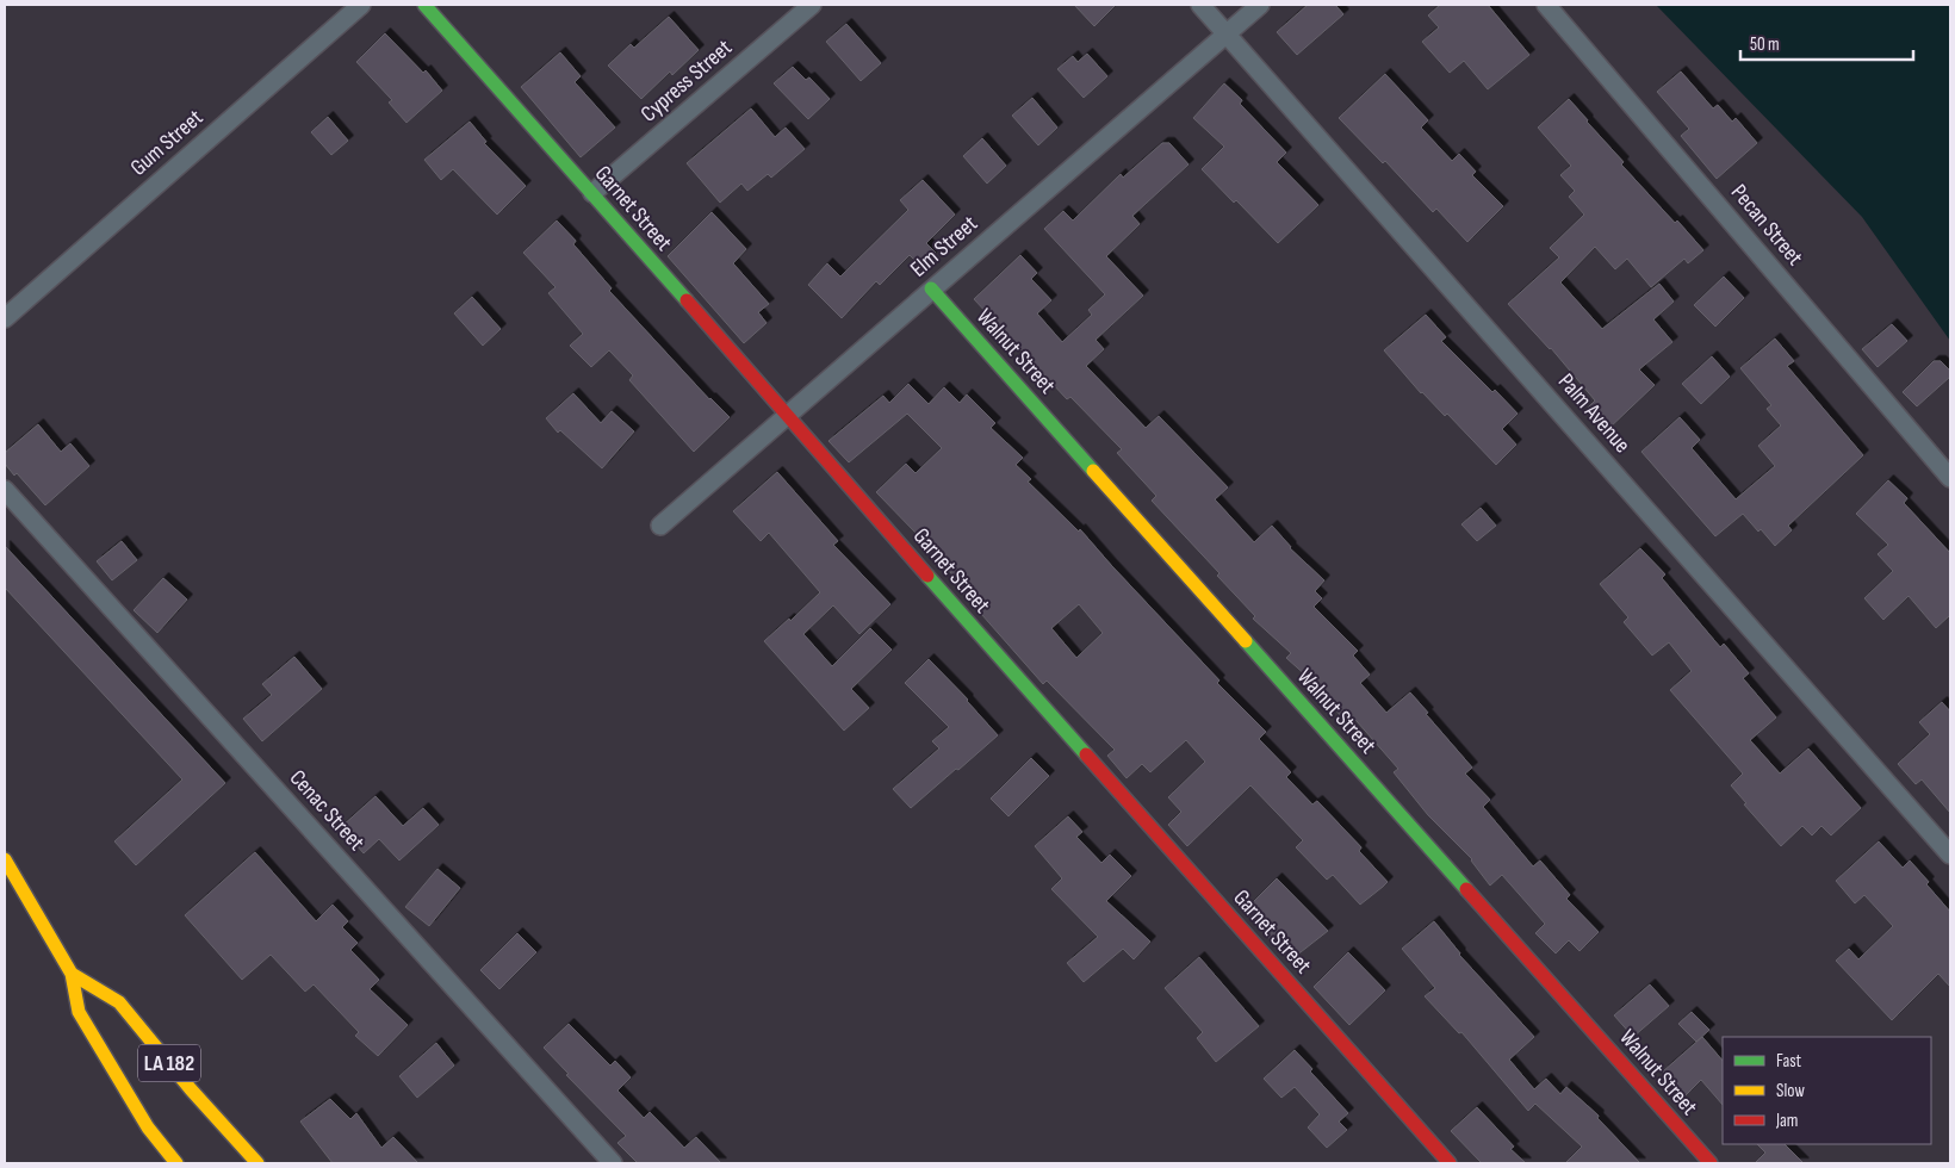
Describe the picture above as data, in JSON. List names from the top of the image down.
{
  "streets": {
    "street": [
      "Cypress Street",
      "Gum Street",
      "Garnet Street",
      "Pecan Street",
      "Elm Street",
      "Walnut Street",
      "Palm Avenue",
      "Cenac Street",
      "LA 182"
    ]
  },
  "crossings": [
    ["Cypress Street", "Garnet Street"],
    ["Garnet Street", "Elm Street"],
    ["Elm Street", "Walnut Street"],
    ["Elm Street", "Palm Avenue"]
  ],
  "legend": ["Fast", "Slow", "Jam"],
  "scale_bar": "50 m"
}
